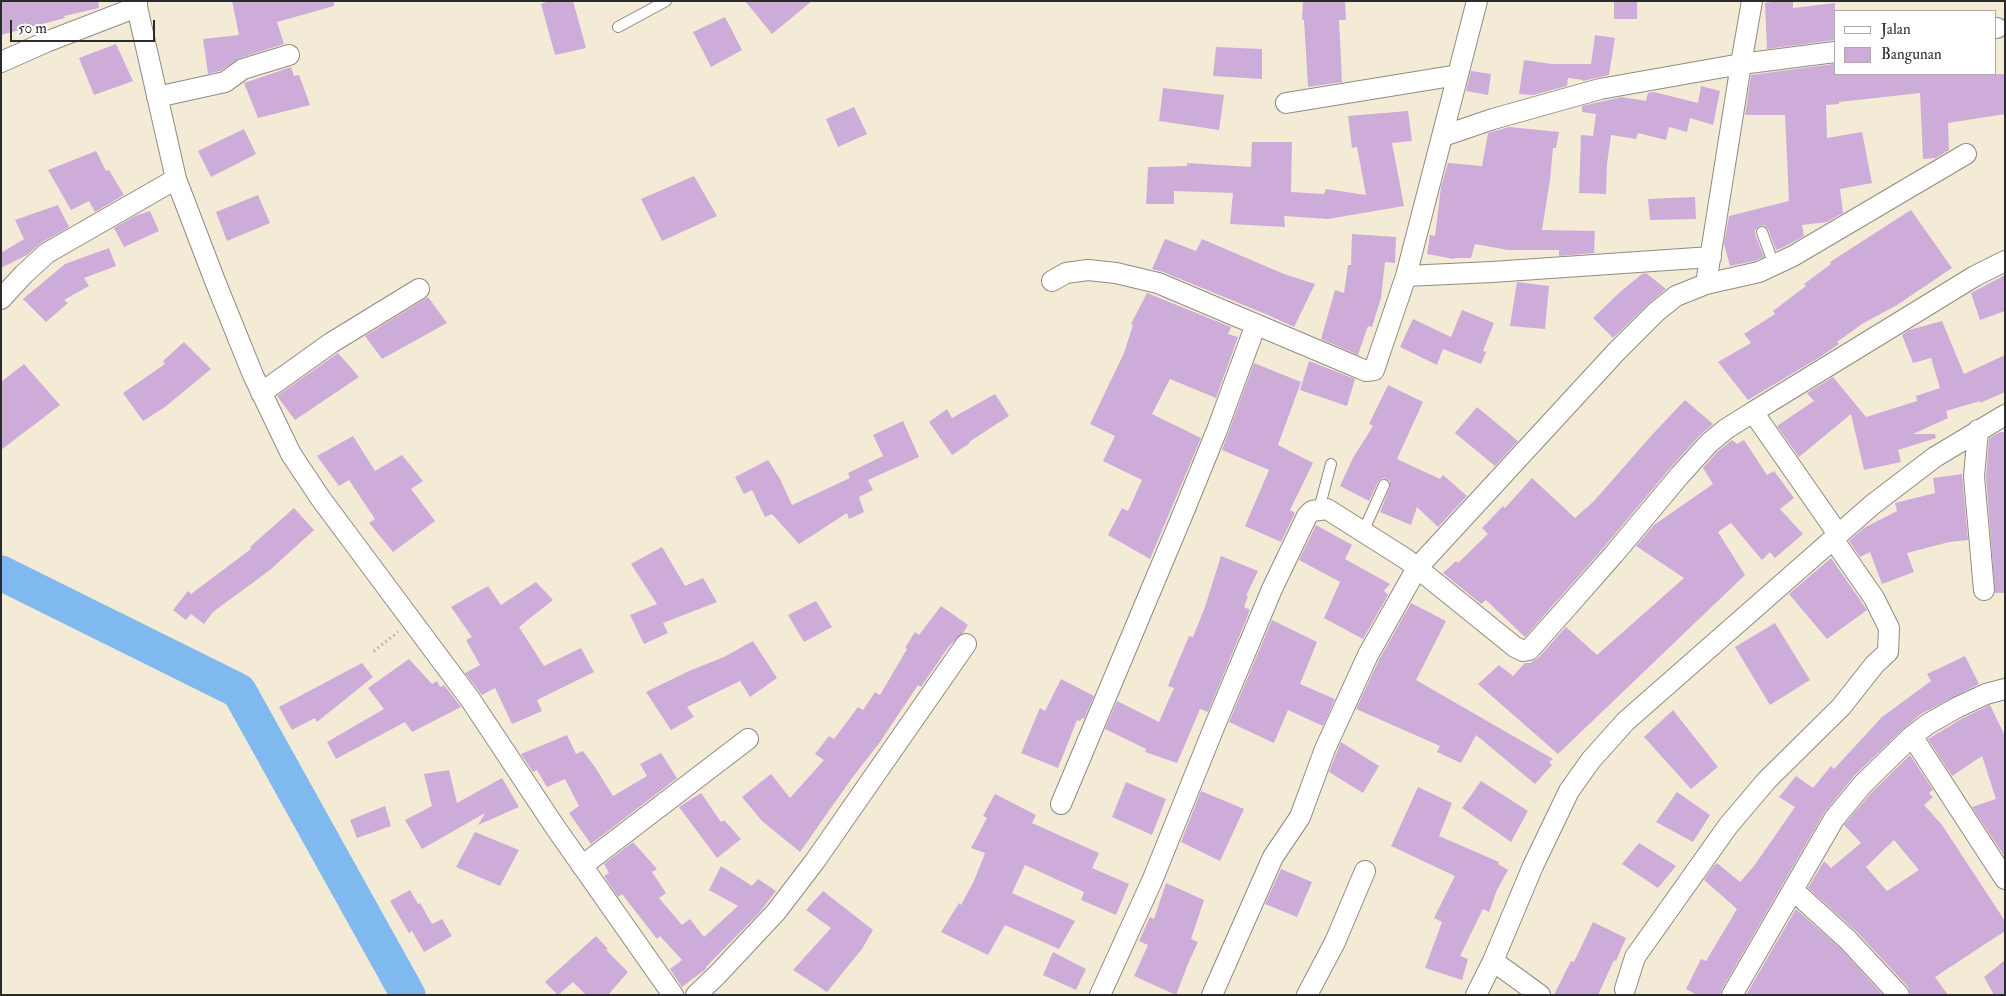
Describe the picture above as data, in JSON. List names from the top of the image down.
{
  "legend": ["Jalan", "Bangunan"],
  "scale_bar": "50 m"
}
